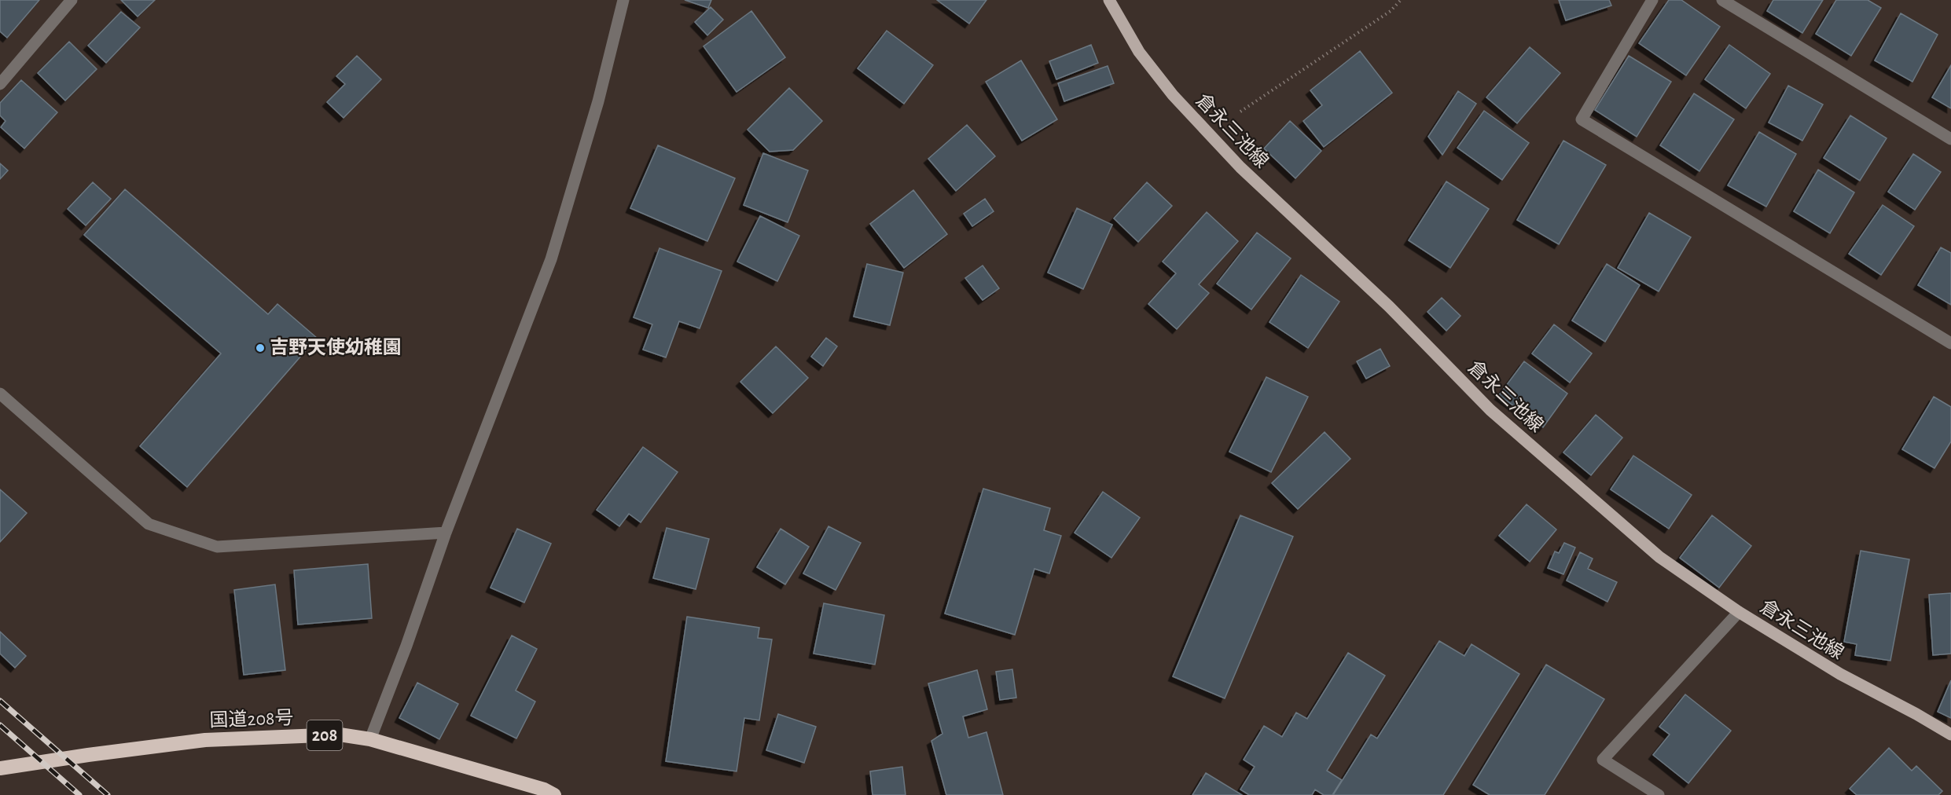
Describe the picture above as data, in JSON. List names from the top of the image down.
{
  "streets": {
    "highway": ["国道208号", "208"],
    "main road": ["倉永三池線"]
  },
  "places": ["吉野天使幼稚園"]
}
